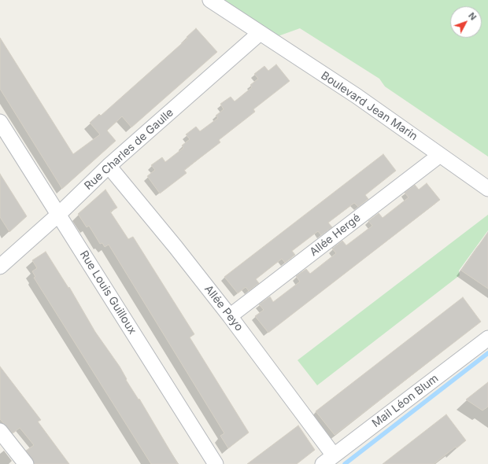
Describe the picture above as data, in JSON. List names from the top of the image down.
{
  "streets": {
    "street": [
      "Boulevard Jean Marin",
      "Rue Charles de Gaulle",
      "Allée Hergé",
      "Rue Louis Guilloux",
      "Allée Peyo",
      "Mail Léon Blum"
    ]
  },
  "crossings": [
    ["Boulevard Jean Marin", "Rue Charles de Gaulle"],
    ["Boulevard Jean Marin", "Allée Hergé"],
    ["Rue Charles de Gaulle", "Rue Louis Guilloux"],
    ["Rue Charles de Gaulle", "Allée Peyo"],
    ["Allée Hergé", "Allée Peyo"],
    ["Allée Peyo", "Mail Léon Blum"]
  ],
  "north": "top right"
}
